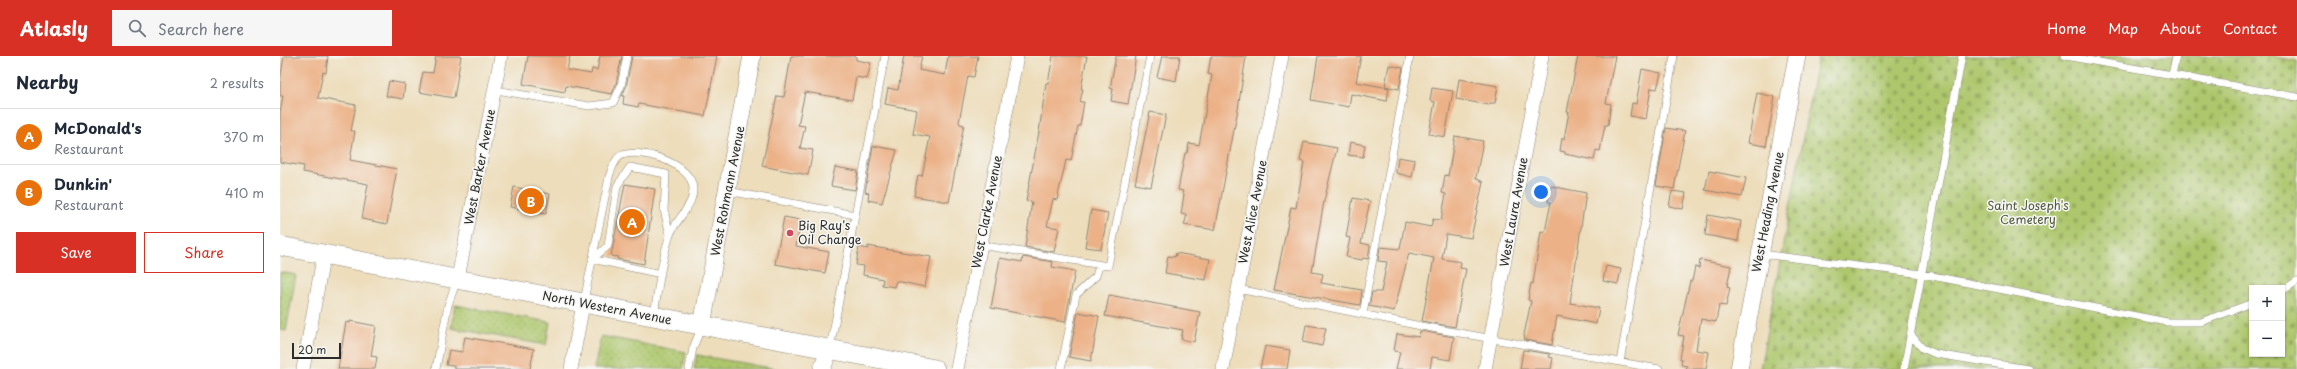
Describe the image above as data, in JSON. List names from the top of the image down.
{
  "streets": {
    "main road": ["North Western Avenue"],
    "street": [
      "West Barker Avenue",
      "West Rohmann Avenue",
      "West Clarke Avenue",
      "West Alice Avenue",
      "West Laura Avenue",
      "West Heading Avenue"
    ]
  },
  "crossings": [
    ["West Barker Avenue", "North Western Avenue"],
    ["West Rohmann Avenue", "North Western Avenue"]
  ],
  "parks": ["Saint Joseph's Cemetery"],
  "places": ["Big Ray's Oil Change"],
  "scale_bar": "20 m",
  "page": {
    "header": "Atlasly",
    "search": "Search here",
    "nav": [
      "Home",
      "Map",
      "About",
      "Contact"
    ],
    "heading": ["Nearby", "2 results"],
    "list": [
      {
        "mark": "A",
        "name": "McDonald's",
        "note": "Restaurant",
        "value": "370 m"
      },
      {
        "mark": "B",
        "name": "Dunkin'",
        "note": "Restaurant",
        "value": "410 m"
      }
    ],
    "pins": ["B", "A"],
    "buttons": ["Save", "Share"],
    "map_buttons": ["+", "−"],
    "scale": "20 m"
  }
}
